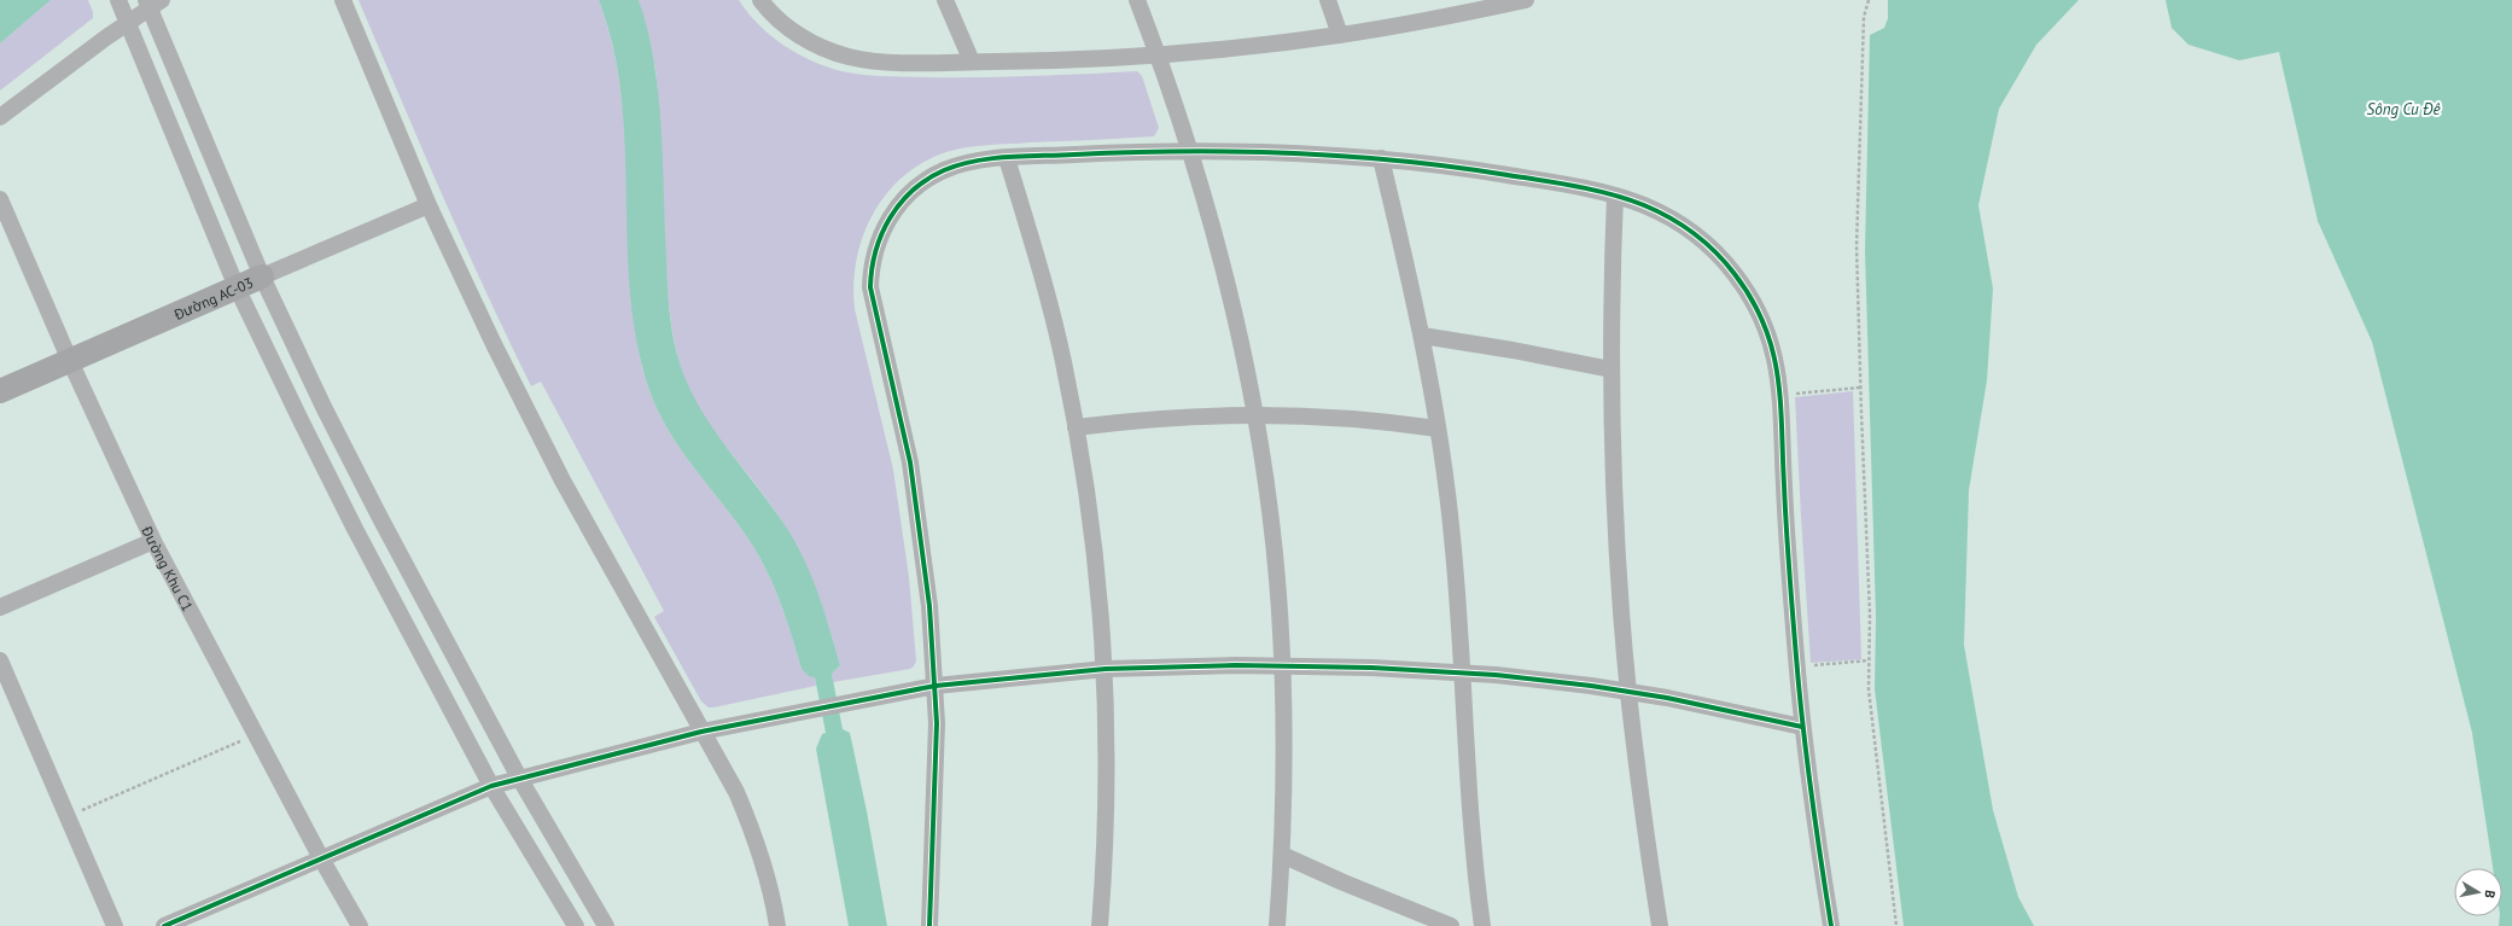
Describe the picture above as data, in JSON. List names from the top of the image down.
{
  "streets": {
    "street": ["Đường AC-03", "Đường Khu C1"]
  },
  "crossings": [
    ["Đường AC-03", "Đường Khu C1"]
  ],
  "water": ["Sông Cu Đê"],
  "north": "right"
}
